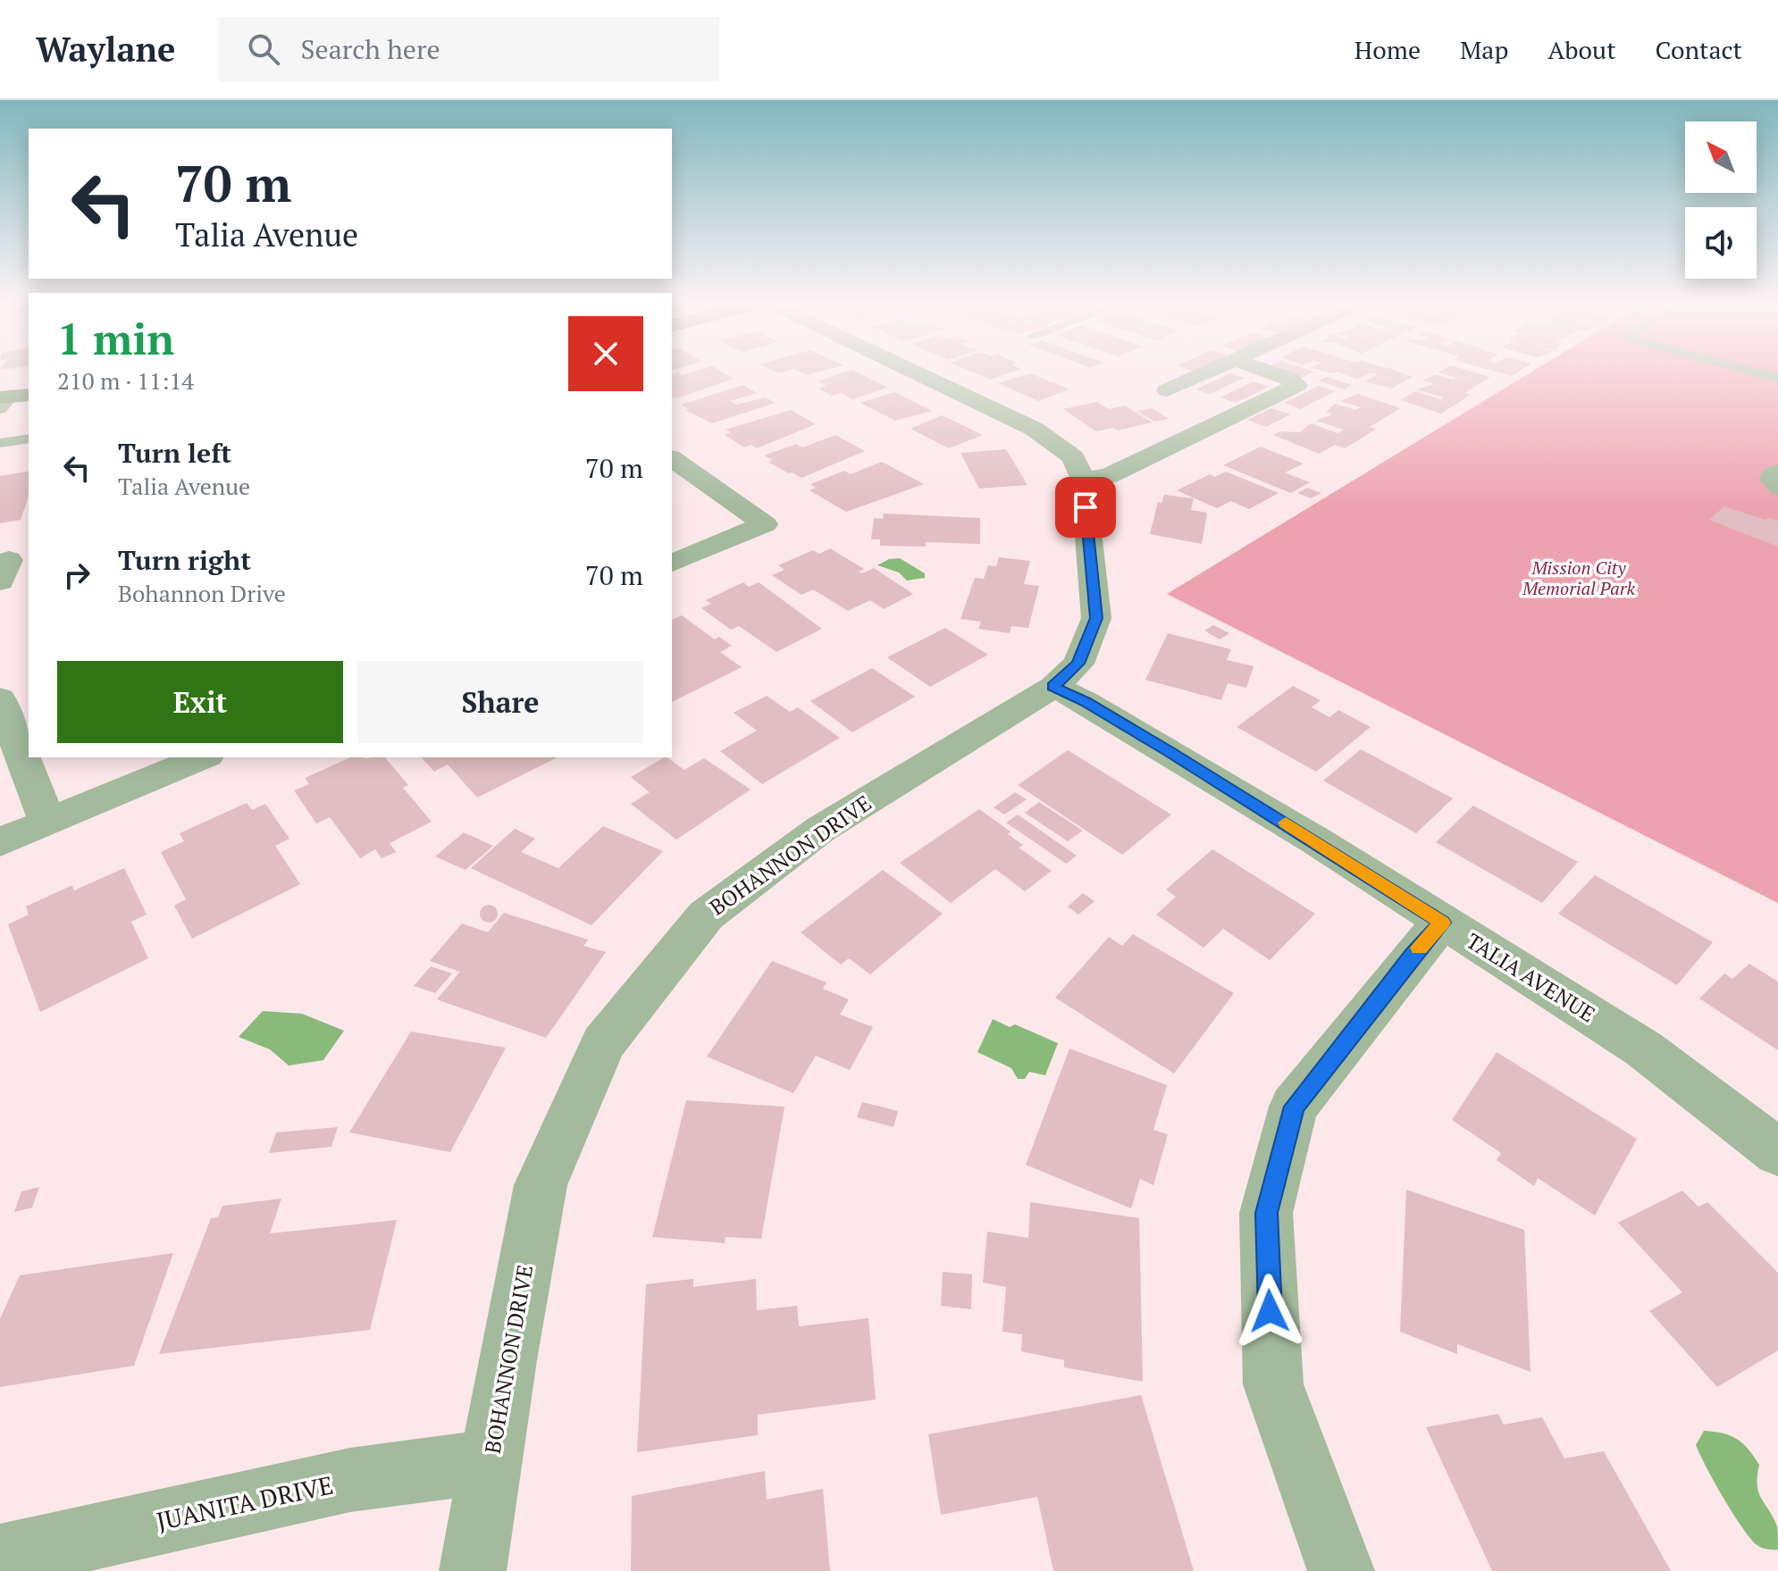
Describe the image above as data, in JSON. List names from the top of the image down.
{
  "streets": {
    "street": ["BOHANNON DRIVE", "TALIA AVENUE", "JUANITA DRIVE"]
  },
  "crossings": [
    ["BOHANNON DRIVE", "TALIA AVENUE"],
    ["BOHANNON DRIVE", "JUANITA DRIVE"]
  ],
  "parks": ["Mission City Memorial Park"],
  "north": "top left",
  "page": {
    "header": "Waylane",
    "search": "Search here",
    "nav": [
      "Home",
      "Map",
      "About",
      "Contact"
    ],
    "turn": ["70 m", "Talia Avenue"],
    "heading": ["1 min", "210 m · 11:14"],
    "list": [
      {
        "name": "Turn left",
        "note": "Talia Avenue",
        "value": "70 m"
      },
      {
        "name": "Turn right",
        "note": "Bohannon Drive",
        "value": "70 m"
      }
    ],
    "buttons": ["Exit", "Share"]
  }
}
